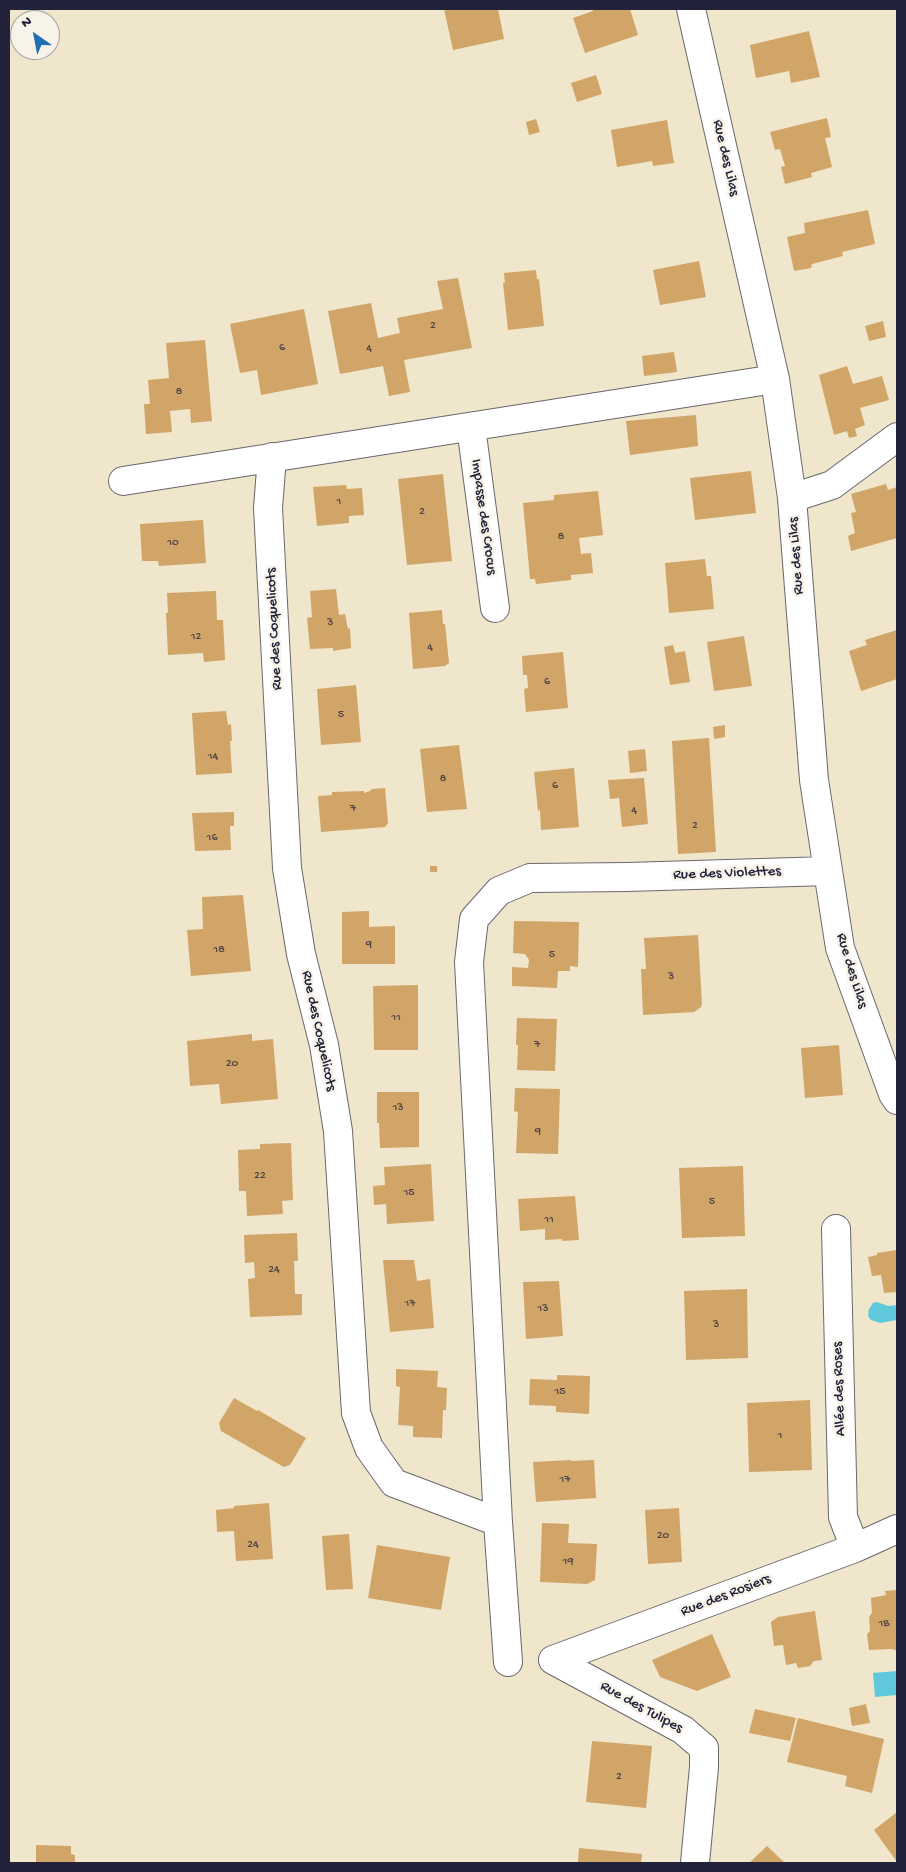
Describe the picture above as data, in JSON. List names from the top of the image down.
{
  "streets": {
    "street": [
      "Rue des Lilas",
      "Impasse des Crocus",
      "Rue des Coquelicots",
      "Rue des Violettes",
      "Allée des Roses",
      "Rue des Rosiers",
      "Rue des Tulipes"
    ]
  },
  "crossings": [
    ["Rue des Lilas", "Rue des Violettes"],
    ["Rue des Coquelicots", "Rue des Violettes"],
    ["Allée des Roses", "Rue des Rosiers"],
    ["Rue des Rosiers", "Rue des Tulipes"]
  ],
  "house_numbers": [
    "2",
    "6",
    "4",
    "8",
    "1",
    "2",
    "8",
    "10",
    "3",
    "12",
    "4",
    "6",
    "5",
    "14",
    "8",
    "6",
    "7",
    "4",
    "2",
    "16",
    "9",
    "18",
    "5",
    "3",
    "11",
    "7",
    "20",
    "13",
    "9",
    "22",
    "15",
    "5",
    "11",
    "24",
    "17",
    "13",
    "3",
    "15",
    "1",
    "17",
    "20",
    "24",
    "19",
    "1B",
    "2"
  ],
  "north": "top left"
}
